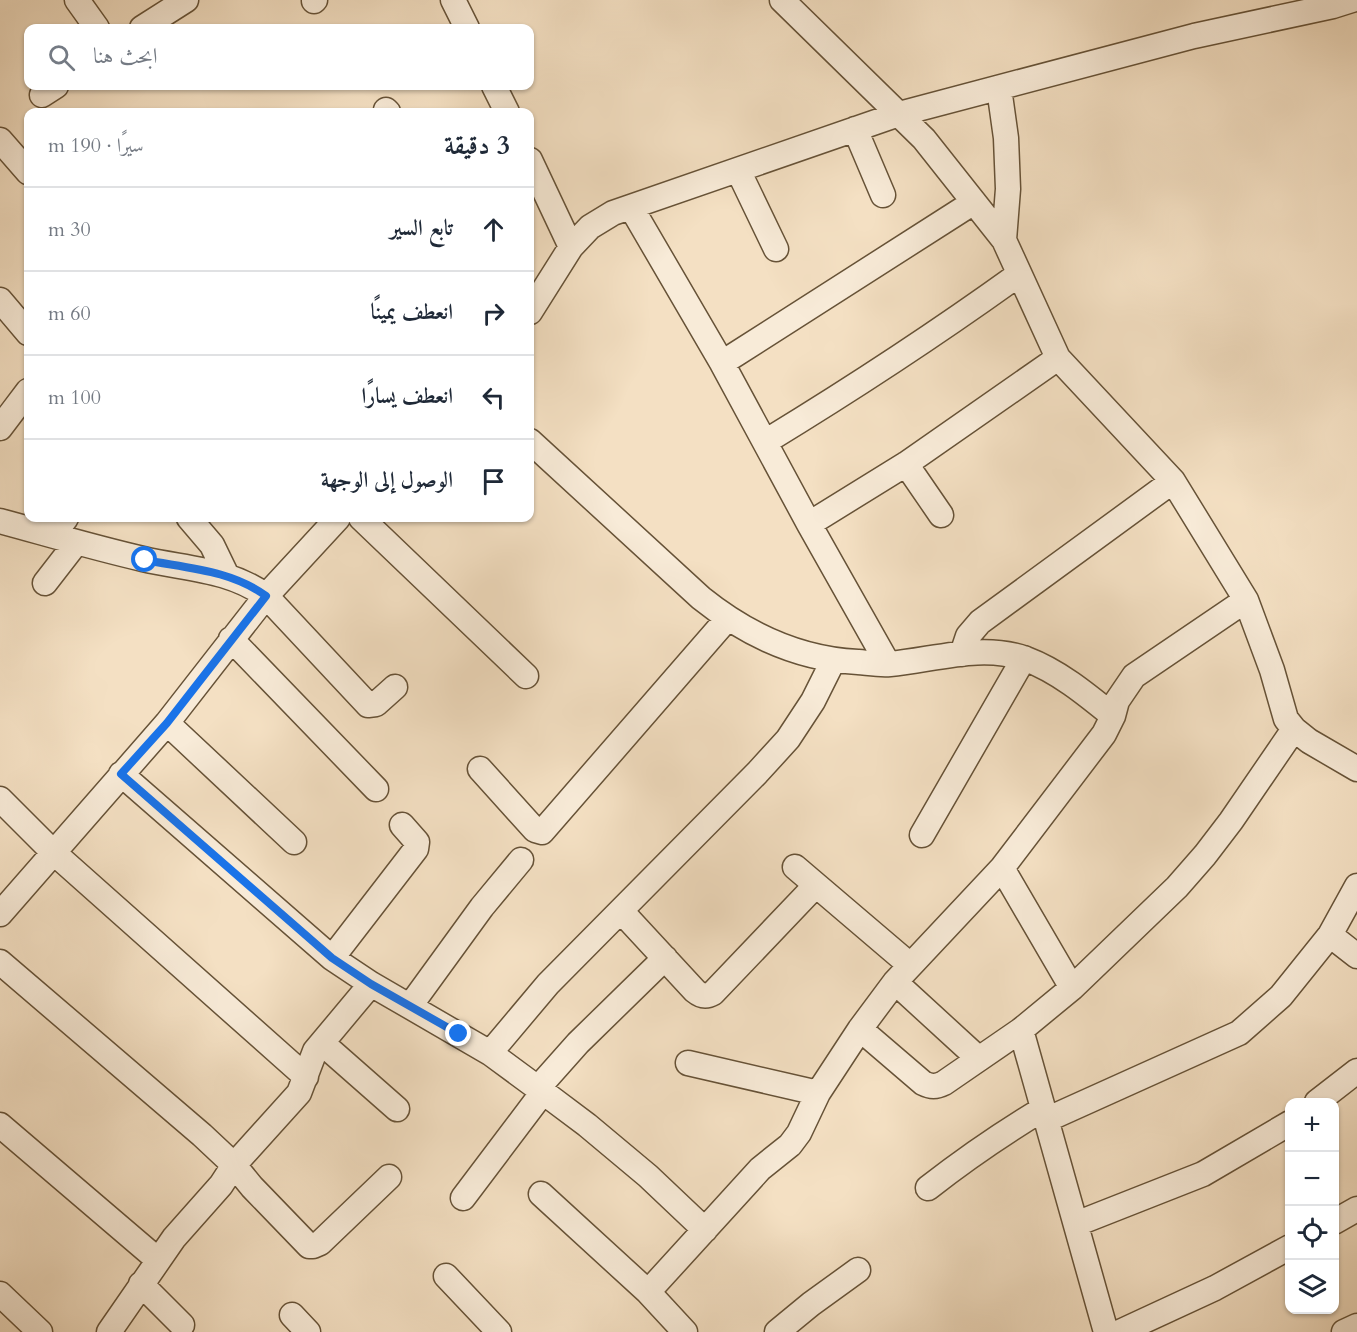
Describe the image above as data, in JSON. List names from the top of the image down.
{
  "page": {
    "search": "ابحث هنا",
    "heading": ["3 دقيقة", "سيرًا · 190 m"],
    "list": [
      ["تابع السير", "30 m"],
      ["انعطف يمينًا", "60 m"],
      ["انعطف يسارًا", "100 m"],
      "الوصول إلى الوجهة"
    ],
    "map_buttons": ["+", "−"]
  }
}
